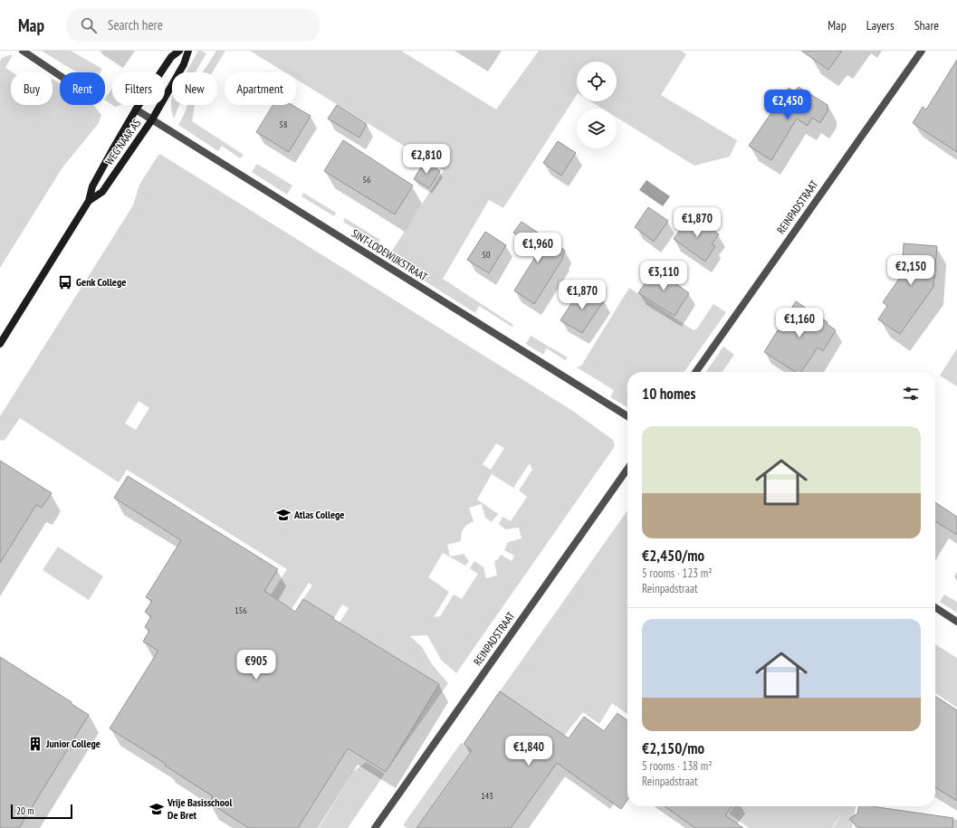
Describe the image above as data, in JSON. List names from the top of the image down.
{
  "streets": {
    "main road": ["WEG NAAR AS"],
    "street": ["REINPADSTRAAT", "SINT-LODEWIJKSTRAAT"]
  },
  "crossings": [
    ["WEG NAAR AS", "SINT-LODEWIJKSTRAAT"]
  ],
  "places": {
    "bus stop": ["Genk College"],
    "school or university": ["Atlas College", "Vrije Basisschool De Bret"],
    "building": ["Junior College"]
  },
  "house_numbers": [
    "58",
    "56",
    "50",
    "156",
    "143"
  ],
  "scale_bar": "20 m",
  "page": {
    "header": "Map",
    "search": "Search here",
    "nav": ["Map", "Layers", "Share"],
    "chip": [
      "Buy",
      "Rent",
      "Filters",
      "New",
      "Apartment"
    ],
    "price": [
      "€2,450",
      "€2,810",
      "€1,870",
      "€1,960",
      "€2,150",
      "€3,110",
      "€1,870",
      "€1,160",
      "€905",
      "€1,840"
    ],
    "heading": "10 homes",
    "list": [
      {
        "name": "€2,450/mo",
        "note": "5 rooms · 123 m² · Reinpadstraat"
      },
      {
        "name": "€2,150/mo",
        "note": "5 rooms · 138 m² · Reinpadstraat"
      }
    ],
    "scale": "20 m"
  }
}
